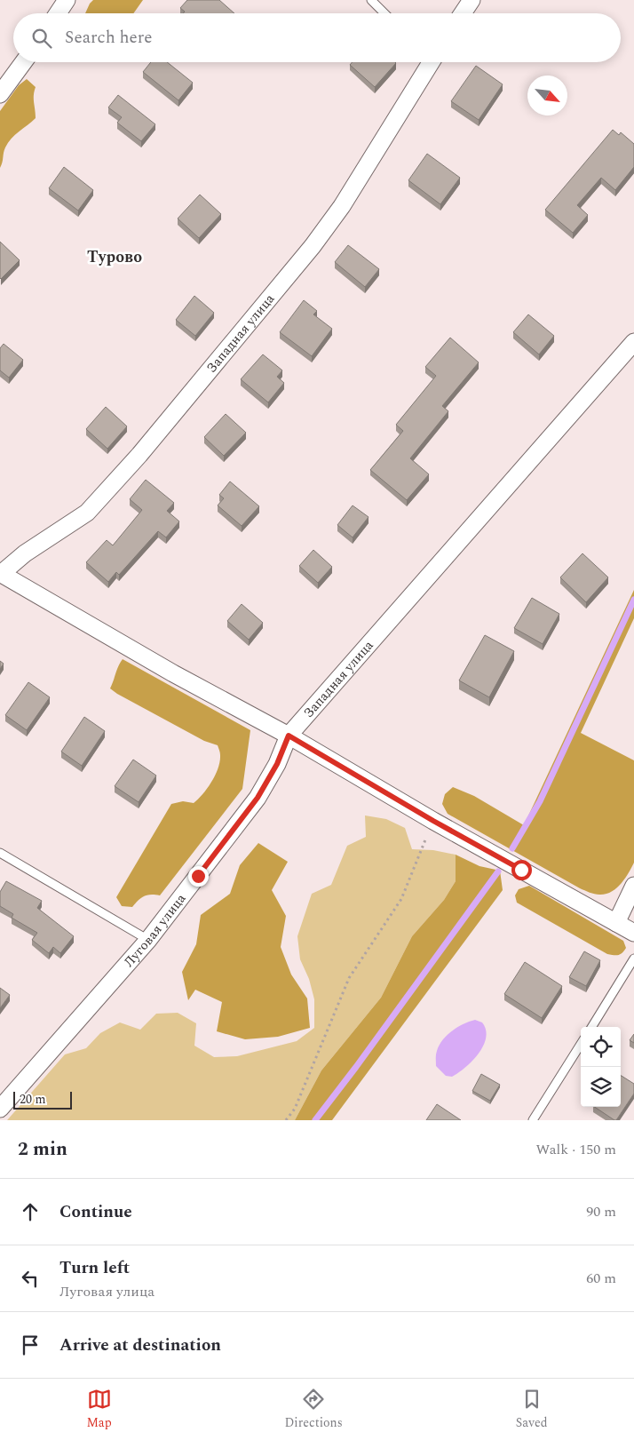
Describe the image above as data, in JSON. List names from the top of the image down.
{
  "streets": {
    "street": ["Западная улица", "Луговая улица"]
  },
  "crossings": [
    ["Западная улица", "Луговая улица"]
  ],
  "districts": ["Турово"],
  "scale_bar": "20 m",
  "north": "bottom right",
  "page": {
    "search": "Search here",
    "scale": "20 m",
    "heading": ["2 min", "Walk · 150 m"],
    "list": [
      ["Continue", "90 m"],
      ["Turn left", "Луговая улица", "60 m"],
      "Arrive at destination"
    ],
    "nav": ["Map", "Directions", "Saved"]
  }
}
